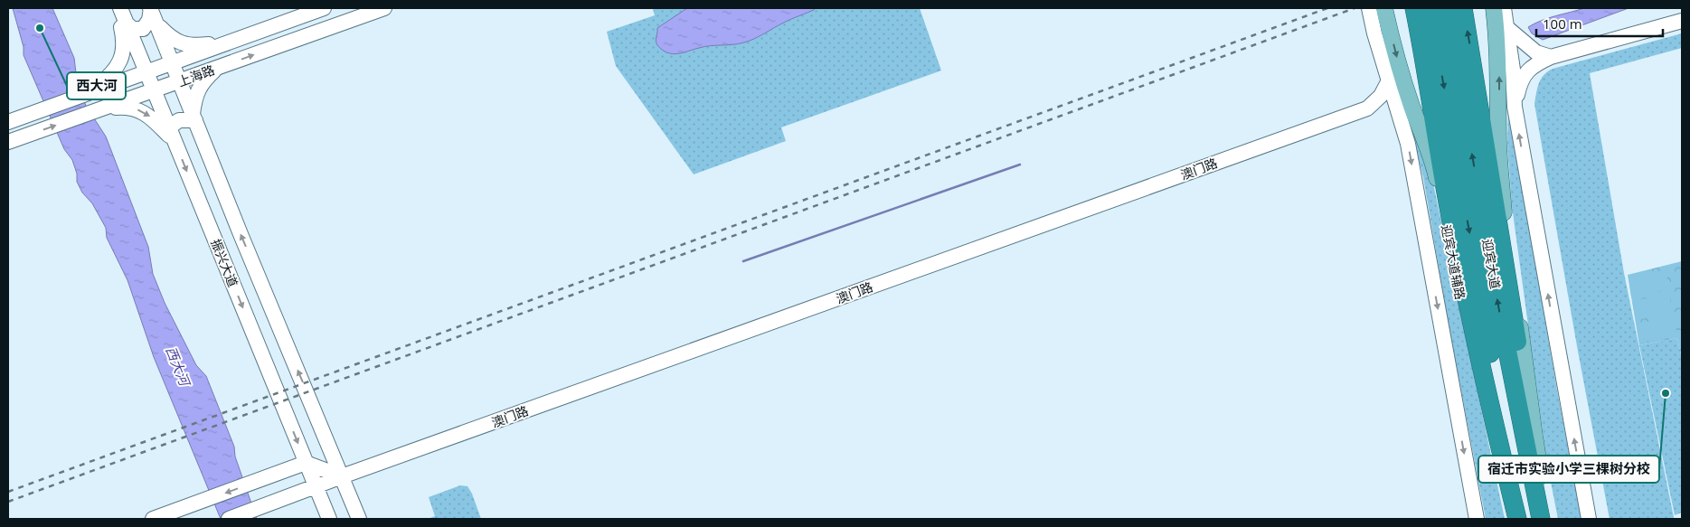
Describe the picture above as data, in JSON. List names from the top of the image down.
{
  "streets": {
    "highway": ["迎宾大道"],
    "main road": ["迎宾大道辅路"],
    "street": ["上海路", "澳门路", "振兴大道"]
  },
  "crossings": [
    ["上海路", "振兴大道"],
    ["澳门路", "振兴大道"],
    ["迎宾大道辅路", "迎宾大道"]
  ],
  "water": ["西大河"],
  "places": ["西大河", "宿迁市实验小学三棵树分校"],
  "scale_bar": "100 m"
}
